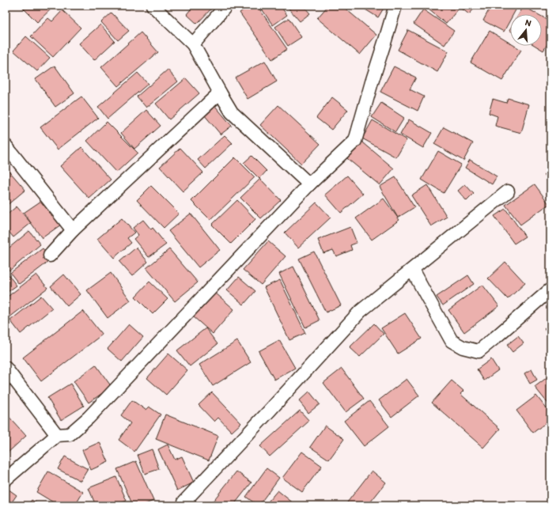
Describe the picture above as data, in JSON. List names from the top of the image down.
{
  "north": "top"
}
